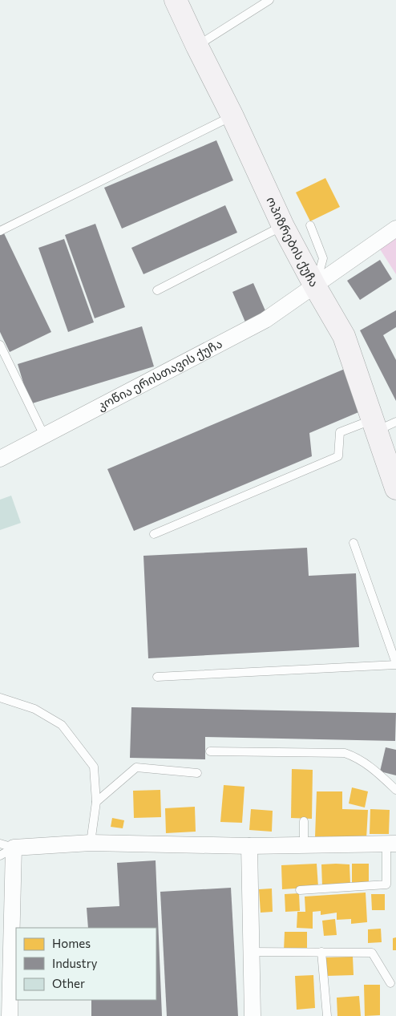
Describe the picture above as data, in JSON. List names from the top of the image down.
{
  "streets": {
    "street": ["ოპიზრების ქუჩა", "კოწია ერისთავის ქუჩა"]
  },
  "crossings": [
    ["ოპიზრების ქუჩა", "კოწია ერისთავის ქუჩა"]
  ],
  "legend": ["Homes", "Industry", "Other"]
}
